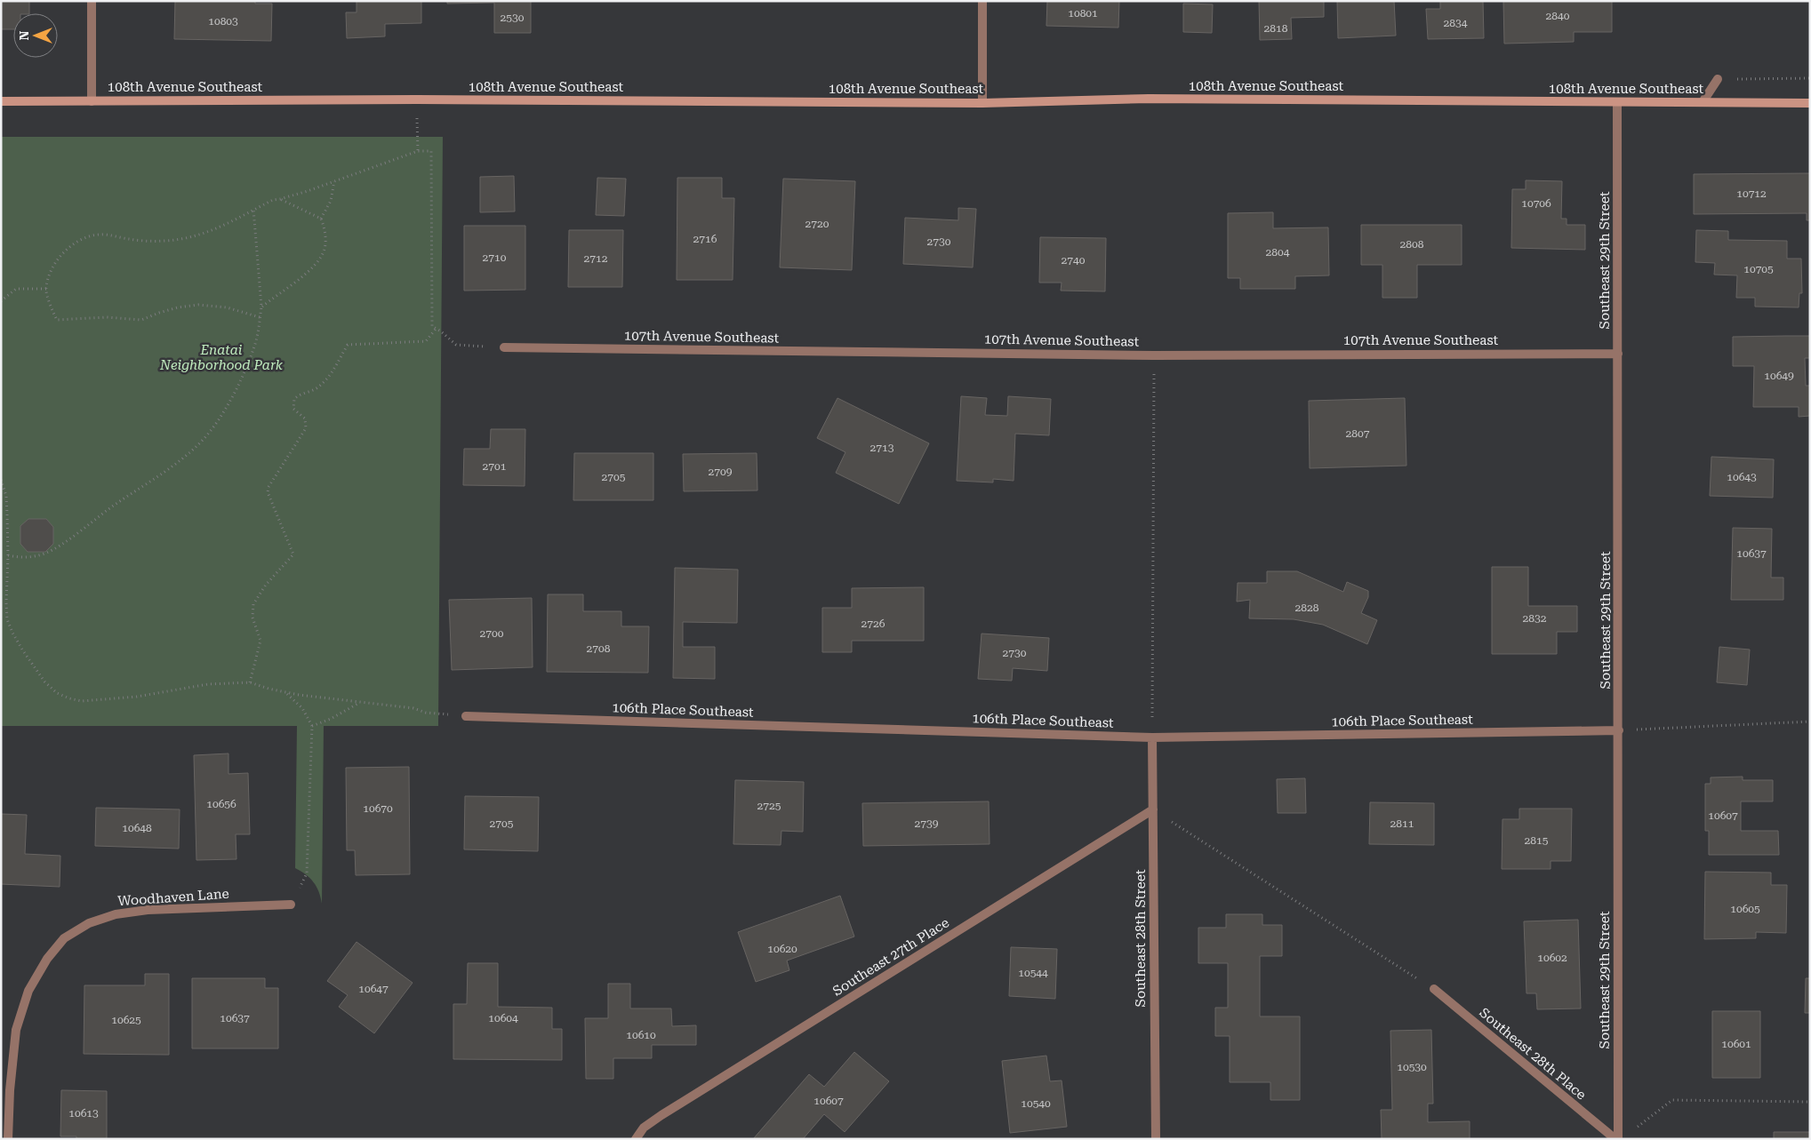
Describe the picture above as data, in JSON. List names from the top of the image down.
{
  "streets": {
    "street": [
      "108th Avenue Southeast",
      "Southeast 29th Street",
      "107th Avenue Southeast",
      "106th Place Southeast",
      "Woodhaven Lane",
      "Southeast 28th Street",
      "Southeast 27th Place",
      "Southeast 28th Place"
    ]
  },
  "crossings": [
    ["108th Avenue Southeast", "Southeast 29th Street"],
    ["Southeast 29th Street", "107th Avenue Southeast"],
    ["Southeast 29th Street", "106th Place Southeast"],
    ["Southeast 29th Street", "Southeast 28th Place"],
    ["106th Place Southeast", "Southeast 28th Street"],
    ["Southeast 28th Street", "Southeast 27th Place"]
  ],
  "parks": ["Enatai Neighborhood Park"],
  "house_numbers": [
    "10801",
    "2840",
    "2530",
    "10803",
    "2834",
    "2818",
    "10712",
    "10706",
    "2720",
    "2716",
    "2730",
    "2808",
    "2804",
    "2710",
    "2712",
    "2740",
    "10705",
    "10649",
    "2807",
    "2713",
    "2701",
    "2709",
    "2705",
    "10643",
    "10637",
    "2828",
    "2832",
    "2726",
    "2700",
    "2708",
    "2730",
    "10656",
    "2725",
    "10670",
    "10607",
    "2705",
    "2739",
    "2811",
    "10648",
    "2815",
    "10605",
    "10620",
    "10602",
    "10544",
    "10647",
    "10637",
    "10604",
    "10625",
    "10610",
    "10601",
    "10530",
    "10607",
    "10540",
    "10613"
  ],
  "north": "left"
}
